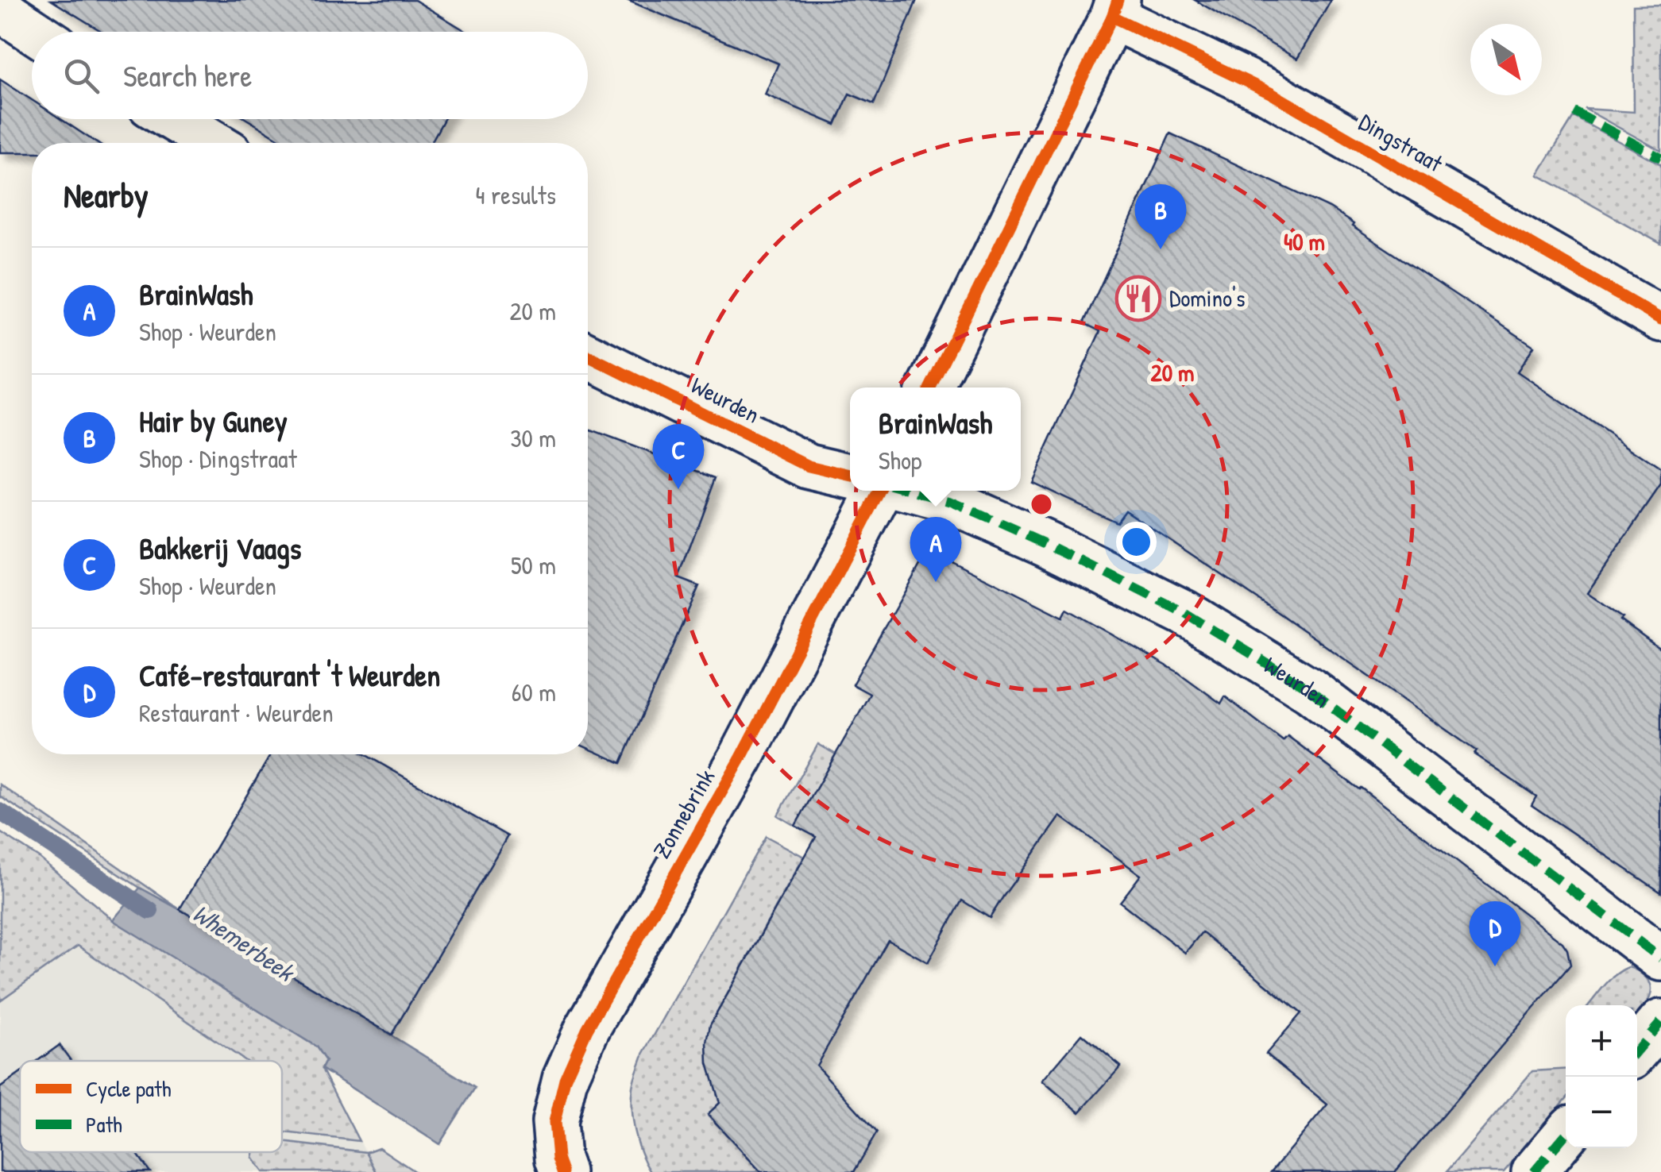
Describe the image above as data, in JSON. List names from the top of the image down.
{
  "streets": {
    "street": ["Dingstraat", "Weurden", "Zonnebrink"]
  },
  "water": ["Whemerbeek"],
  "places": {
    "restaurant": ["Domino's"]
  },
  "legend": ["Cycle path", "Path"],
  "north": "bottom right",
  "page": {
    "search": "Search here",
    "heading": ["Nearby", "4 results"],
    "pins": [
      "B",
      "C",
      "A",
      "D"
    ],
    "list": [
      {
        "mark": "A",
        "name": "BrainWash",
        "note": "Shop · Weurden",
        "value": "20 m"
      },
      {
        "mark": "B",
        "name": "Hair by Guney",
        "note": "Shop · Dingstraat",
        "value": "30 m"
      },
      {
        "mark": "C",
        "name": "Bakkerij Vaags",
        "note": "Shop · Weurden",
        "value": "50 m"
      },
      {
        "mark": "D",
        "name": "Café-restaurant 't Weurden",
        "note": "Restaurant · Weurden",
        "value": "60 m"
      }
    ],
    "popup": ["BrainWash", "Shop"],
    "map_buttons": ["+", "−"]
  },
  "rings": ["40 m", "20 m"]
}
